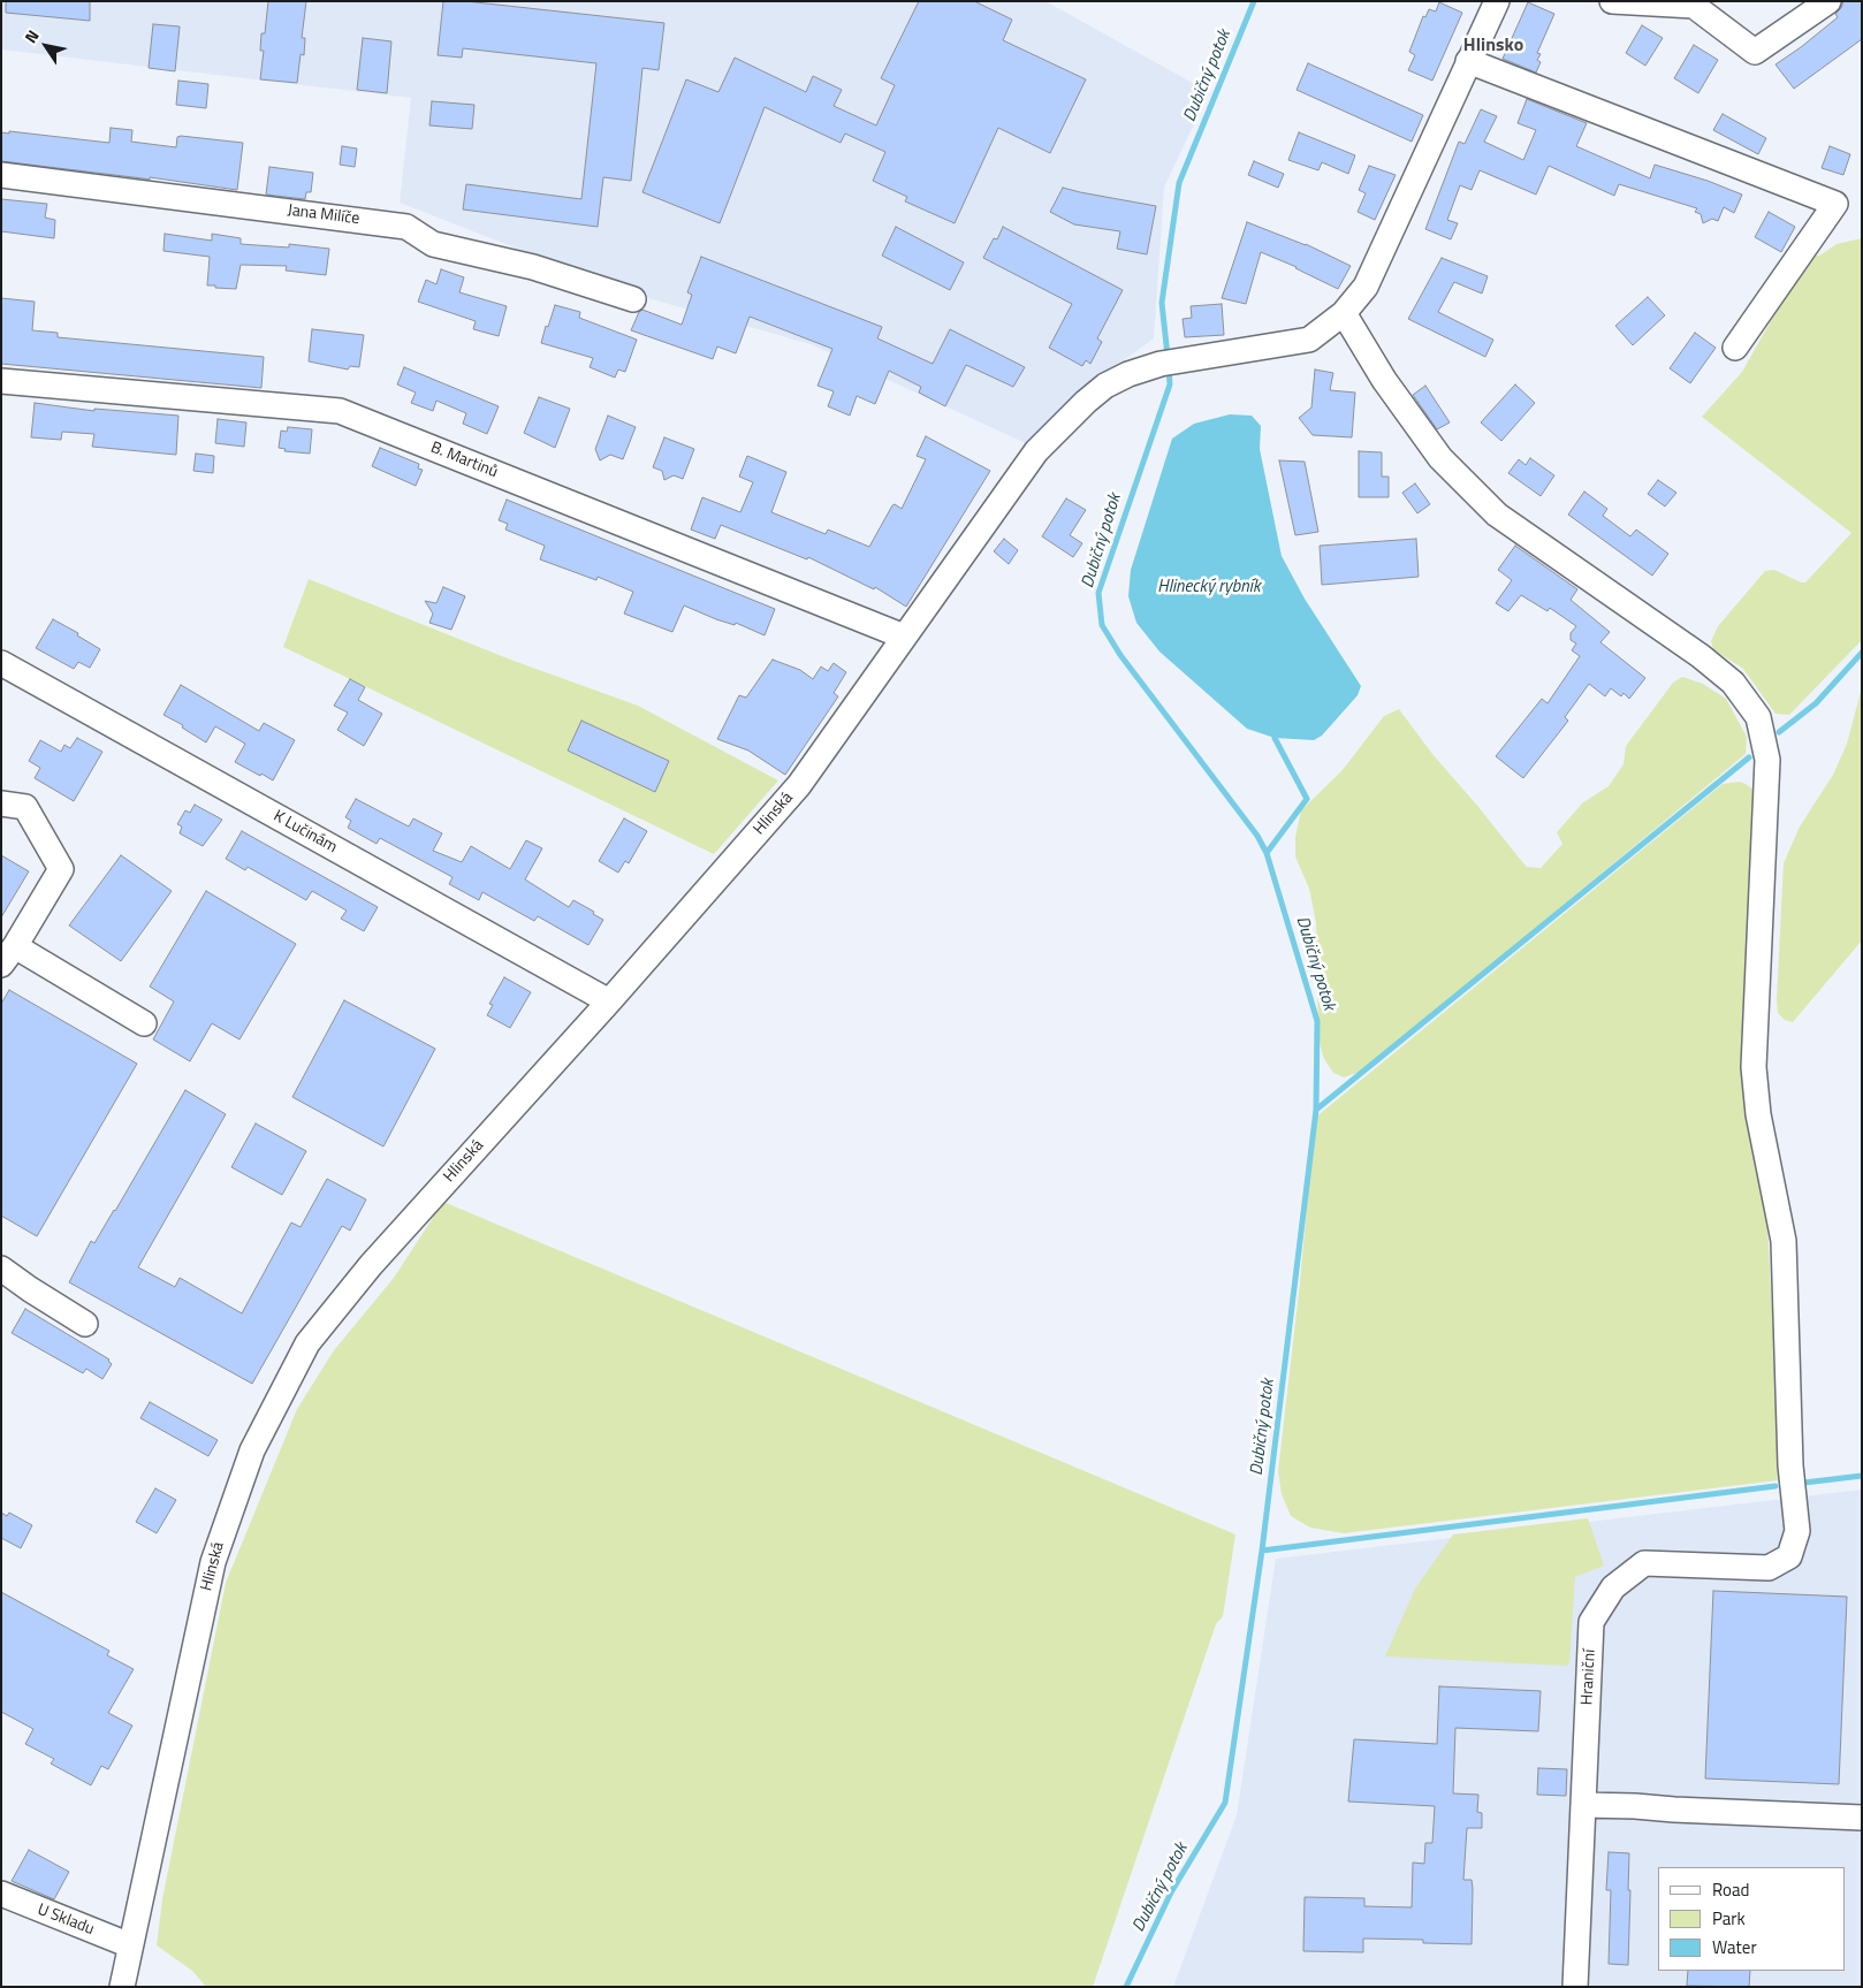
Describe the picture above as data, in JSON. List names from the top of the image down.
{
  "streets": {
    "street": [
      "Jana Milíče",
      "B. Martinů",
      "Hlinská",
      "K Lučinám",
      "Hraniční",
      "U Skladu"
    ]
  },
  "crossings": [
    ["B. Martinů", "Hlinská"],
    ["Hlinská", "K Lučinám"],
    ["Hlinská", "Hraniční"],
    ["Hlinská", "U Skladu"]
  ],
  "districts": ["Hlinsko"],
  "water": ["Dubičný potok", "Hlinecký rybník"],
  "legend": ["Road", "Park", "Water"],
  "north": "top left"
}
